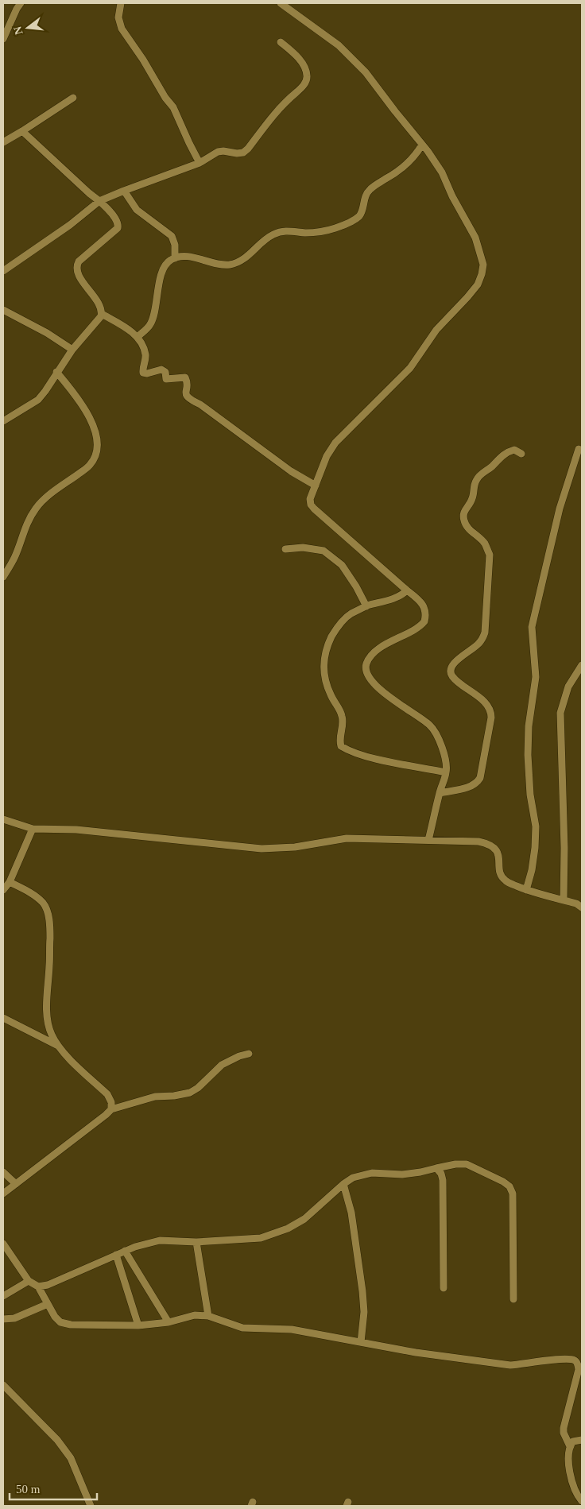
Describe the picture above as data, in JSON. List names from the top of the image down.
{
  "scale_bar": "50 m",
  "north": "left"
}
